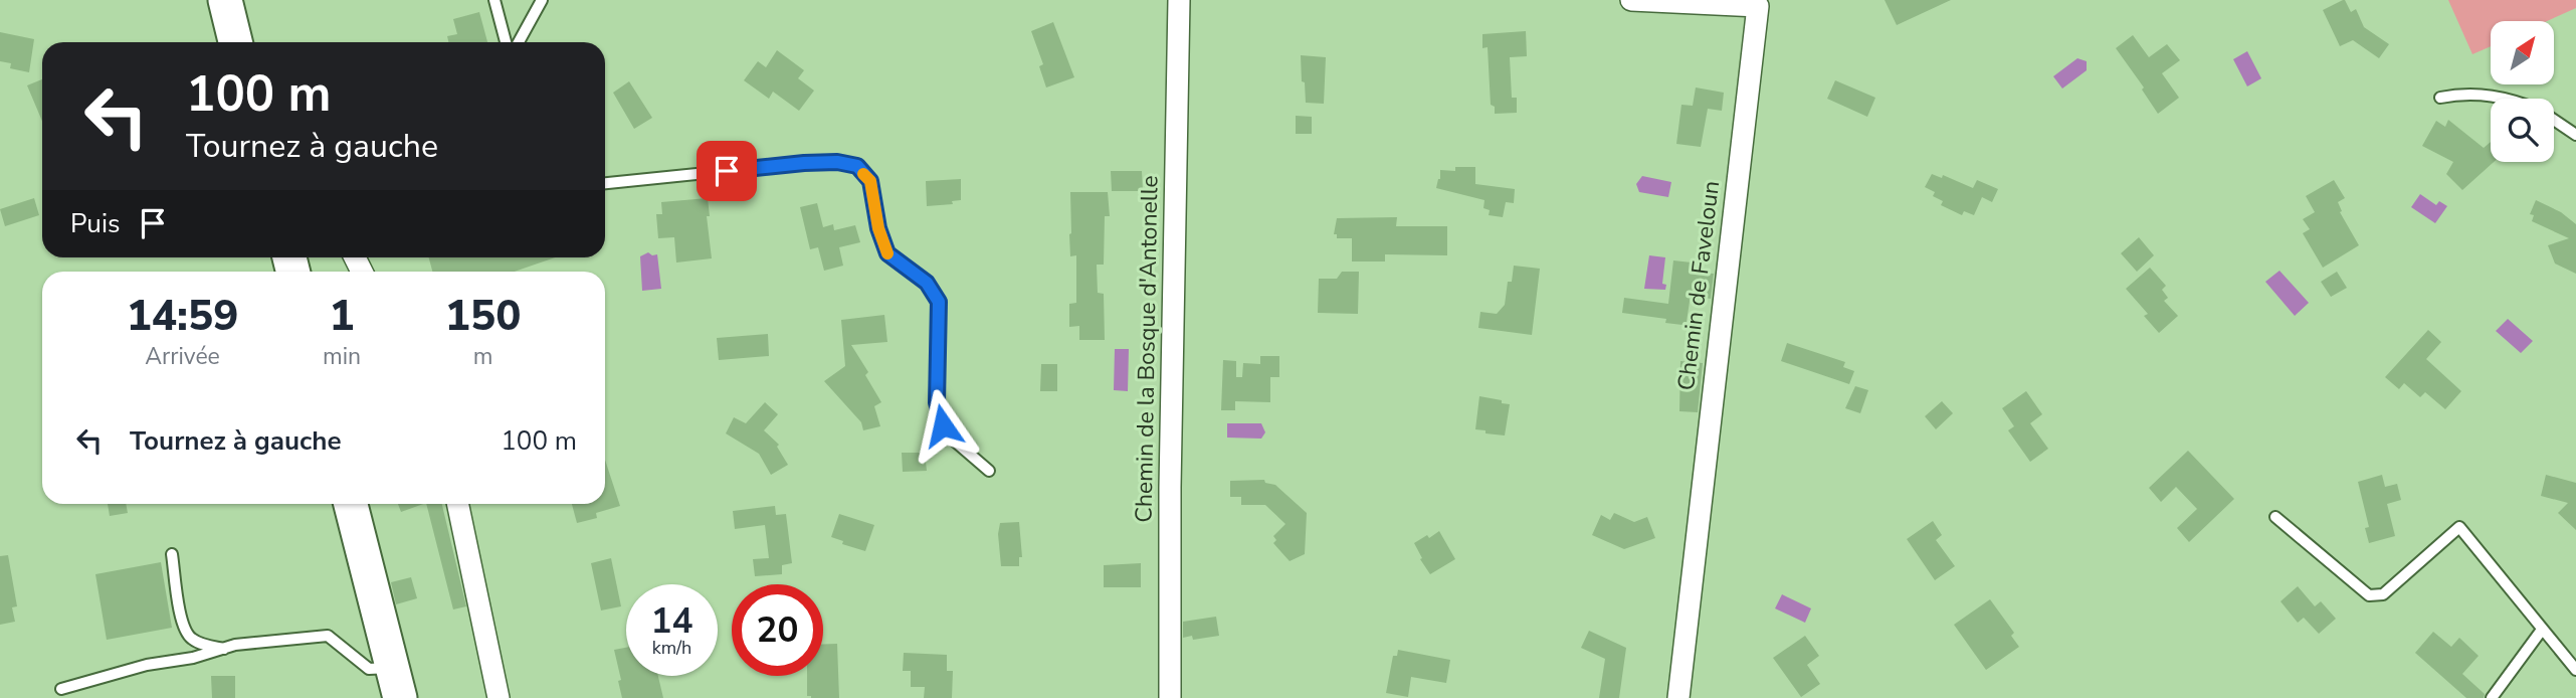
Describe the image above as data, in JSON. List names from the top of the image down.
{
  "streets": {
    "street": ["Chemin de Faveloun", "Chemin de la Bosque d'Antonelle"]
  },
  "north": "top right",
  "page": {
    "turn": ["100 m", "Tournez à gauche"],
    "then": "Puis",
    "eta": [
      "14:59",
      "Arrivée",
      "1",
      "min",
      "150",
      "m"
    ],
    "list": [
      {
        "name": "Tournez à gauche",
        "value": "100 m"
      }
    ],
    "speed": "14 km/h",
    "limit": "20"
  }
}
